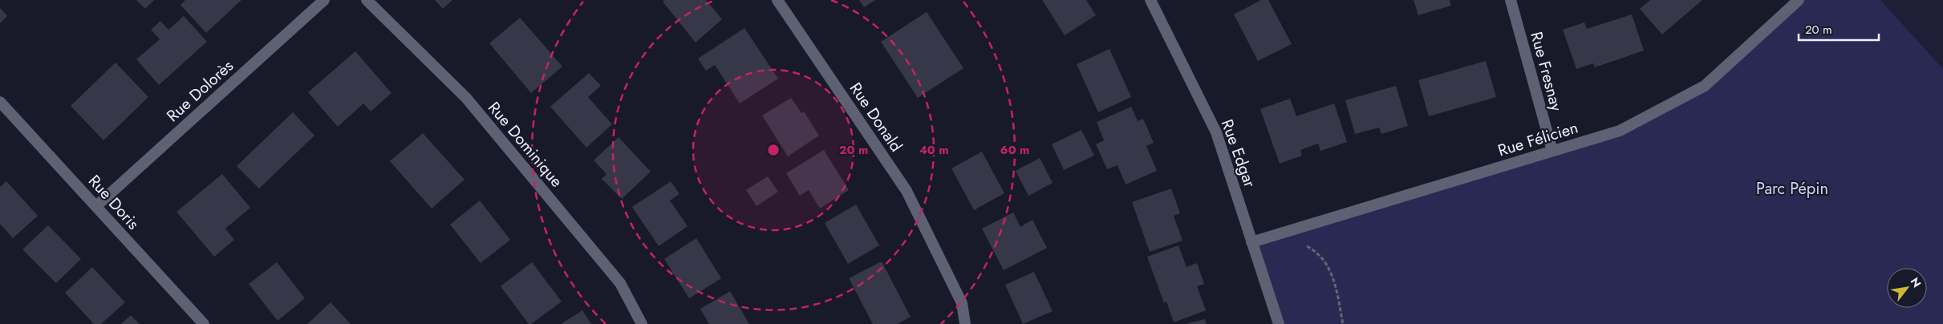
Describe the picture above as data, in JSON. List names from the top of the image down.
{
  "streets": {
    "street": [
      "Rue Fresnay",
      "Rue Dolorès",
      "Rue Donald",
      "Rue Félicien",
      "Rue Dominique",
      "Rue Edgar",
      "Rue Doris"
    ]
  },
  "crossings": [
    ["Rue Fresnay", "Rue Félicien"],
    ["Rue Dolorès", "Rue Doris"],
    ["Rue Félicien", "Rue Edgar"]
  ],
  "parks": ["Parc Pépin"],
  "scale_bar": "20 m",
  "north": "top right",
  "rings": ["20 m", "40 m", "60 m"]
}
